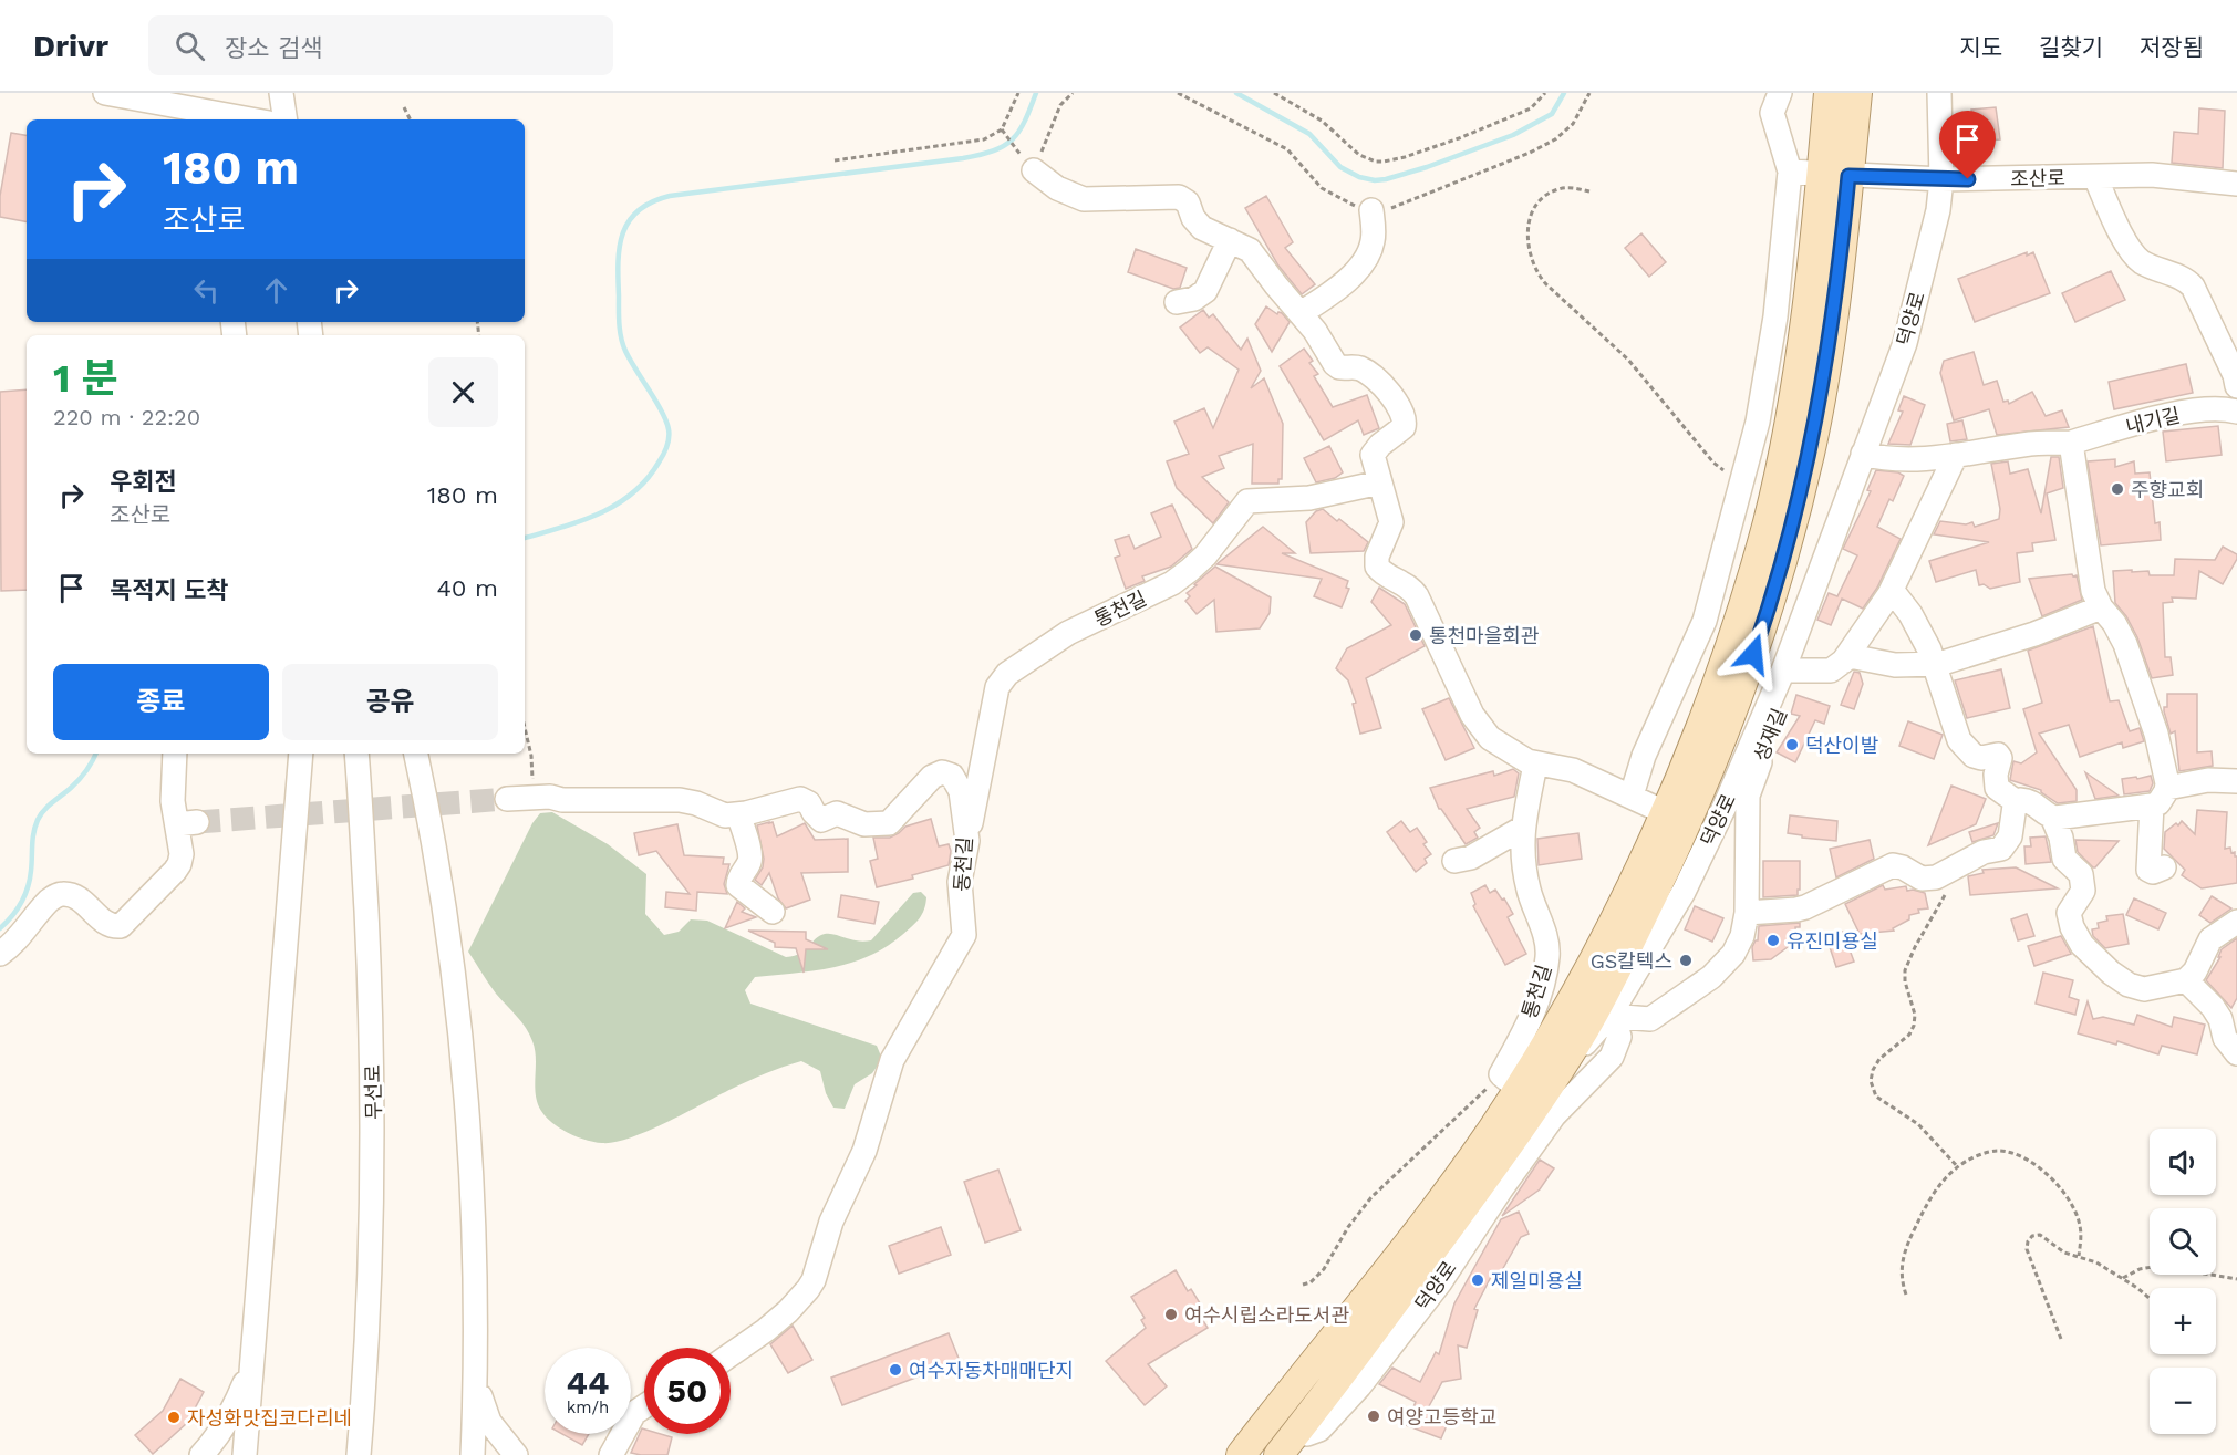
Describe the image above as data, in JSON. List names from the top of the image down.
{
  "streets": {
    "main road": ["덕양로"],
    "street": [
      "조산로",
      "내기길",
      "통천길",
      "성재길",
      "동천길",
      "무선로"
    ]
  },
  "crossings": [
    ["조산로", "덕양로"],
    ["덕양로", "통천길"],
    ["덕양로", "성재길"],
    ["통천길", "동천길"]
  ],
  "places": [
    "주향교회",
    "통천마을회관",
    "덕산이발",
    "유진미용실",
    "GS칼텍스",
    "제일미용실",
    "여수시립소라도서관",
    "여수자동차매매단지",
    "여양고등학교",
    "자성화맛집코다리네"
  ],
  "page": {
    "header": "Drivr",
    "search": "장소 검색",
    "nav": ["지도", "길찾기", "저장됨"],
    "turn": ["180 m", "조산로"],
    "heading": ["1 분", "220 m · 22:20"],
    "list": [
      {
        "name": "우회전",
        "note": "조산로",
        "value": "180 m"
      },
      {
        "name": "목적지 도착",
        "value": "40 m"
      }
    ],
    "buttons": ["종료", "공유"],
    "map_buttons": ["+", "−"],
    "speed": "44 km/h",
    "limit": "50"
  }
}
